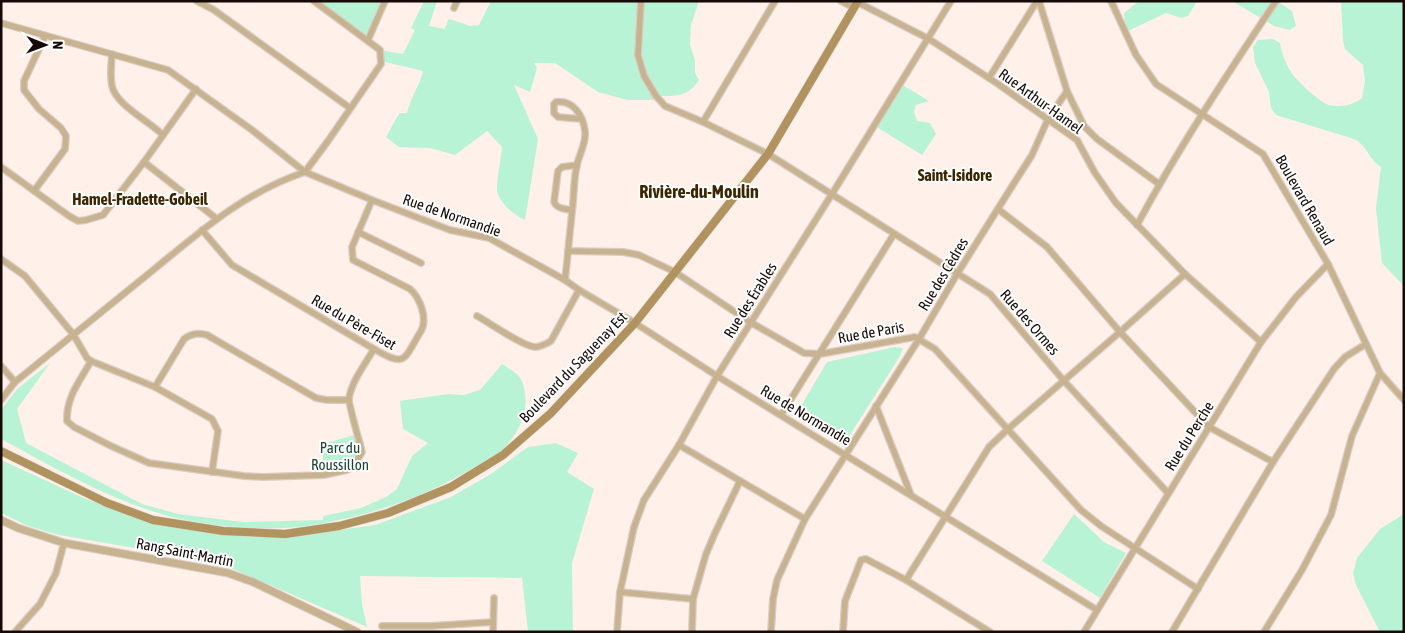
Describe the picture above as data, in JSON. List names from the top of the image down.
{
  "streets": {
    "main road": ["Boulevard du Saguenay Est"],
    "street": [
      "Rue Arthur-Hamel",
      "Boulevard Renaud",
      "Rue de Normandie",
      "Rue des Cèdres",
      "Rue des Érables",
      "Rue du Père-Fiset",
      "Rue des Ormes",
      "Rue de Paris",
      "Rue du Perche",
      "Rang Saint-Martin"
    ]
  },
  "crossings": [
    ["Rue Arthur-Hamel", "Rue des Cèdres"],
    ["Rue Arthur-Hamel", "Rue des Érables"],
    ["Rue Arthur-Hamel", "Boulevard du Saguenay Est"],
    ["Rue Arthur-Hamel", "Rue du Perche"],
    ["Boulevard Renaud", "Rue du Perche"],
    ["Rue de Normandie", "Rue des Cèdres"],
    ["Rue de Normandie", "Rue des Érables"],
    ["Rue de Normandie", "Rue du Père-Fiset"],
    ["Rue de Normandie", "Boulevard du Saguenay Est"],
    ["Rue de Normandie", "Rue du Perche"],
    ["Rue des Cèdres", "Rue des Ormes"],
    ["Rue des Cèdres", "Rue de Paris"],
    ["Rue des Érables", "Rue des Ormes"],
    ["Rue des Érables", "Rue de Paris"],
    ["Rue des Ormes", "Boulevard du Saguenay Est"],
    ["Rue des Ormes", "Rue du Perche"],
    ["Rue de Paris", "Boulevard du Saguenay Est"],
    ["Rue de Paris", "Rue du Perche"]
  ],
  "districts": ["Saint-Isidore", "Rivière-du-Moulin", "Hamel-Fradette-Gobeil"],
  "parks": ["Parc du Roussillon"],
  "north": "right"
}
